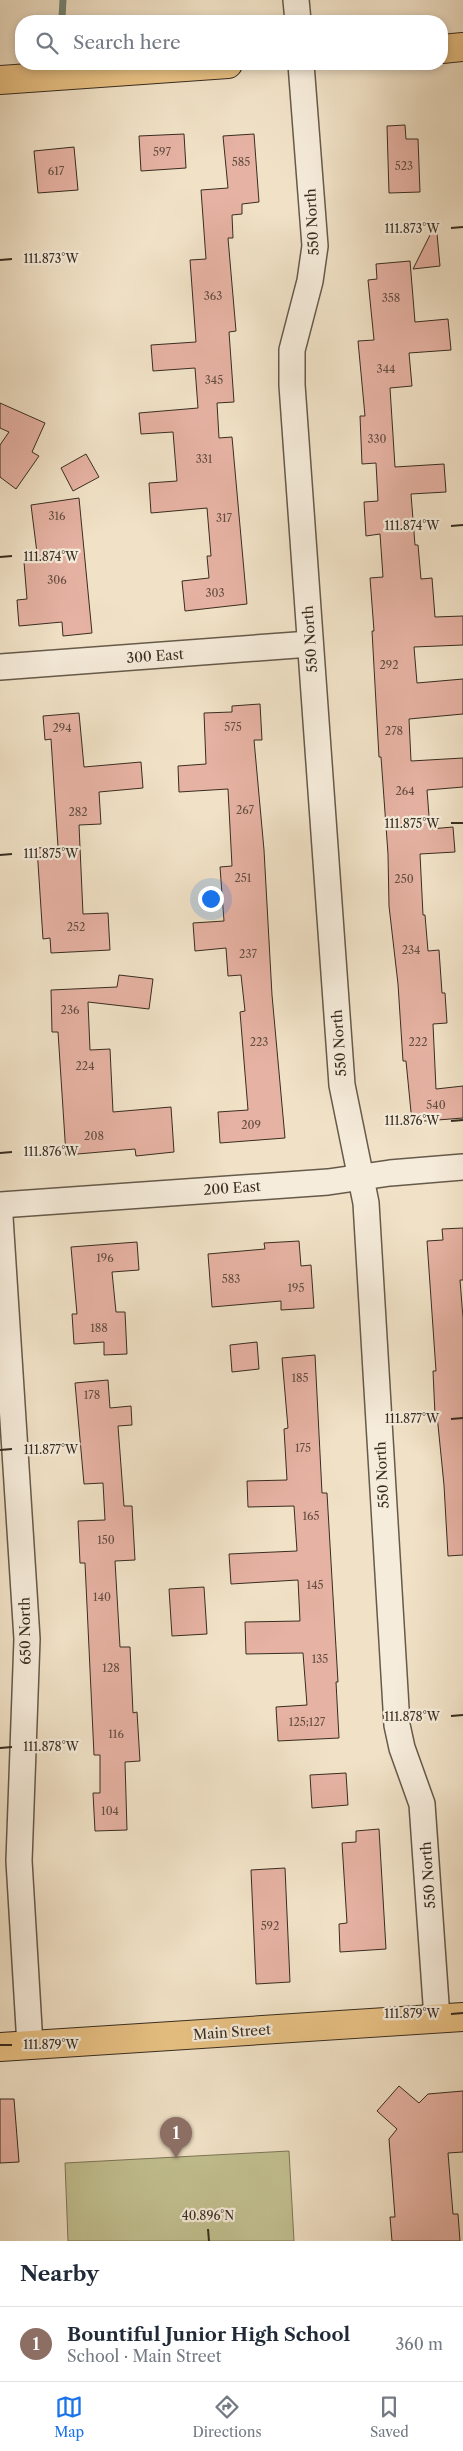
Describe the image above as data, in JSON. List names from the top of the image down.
{
  "streets": {
    "main road": ["Main Street"],
    "street": [
      "550 North",
      "300 East",
      "200 East",
      "650 North"
    ]
  },
  "crossings": [
    ["550 North", "300 East"],
    ["550 North", "200 East"],
    ["550 North", "Main Street"],
    ["650 North", "Main Street"]
  ],
  "house_numbers": [
    "597",
    "585",
    "523",
    "617",
    "363",
    "358",
    "344",
    "345",
    "330",
    "331",
    "316",
    "317",
    "306",
    "303",
    "292",
    "575",
    "294",
    "278",
    "264",
    "267",
    "282",
    "251",
    "250",
    "252",
    "234",
    "237",
    "236",
    "223",
    "222",
    "224",
    "540",
    "209",
    "208",
    "196",
    "583",
    "195",
    "188",
    "185",
    "178",
    "175",
    "165",
    "150",
    "145",
    "140",
    "135",
    "128",
    "125;127",
    "116",
    "104",
    "592"
  ],
  "page": {
    "search": "Search here",
    "pins": "1",
    "heading": "Nearby",
    "list": [
      {
        "mark": "1",
        "name": "Bountiful Junior High School",
        "note": "School · Main Street",
        "value": "360 m"
      }
    ],
    "nav": ["Map", "Directions", "Saved"]
  },
  "coordinates": [
    "111.873°W",
    "111.874°W",
    "111.875°W",
    "111.876°W",
    "111.877°W",
    "111.878°W",
    "111.879°W",
    "40.896°N"
  ]
}
